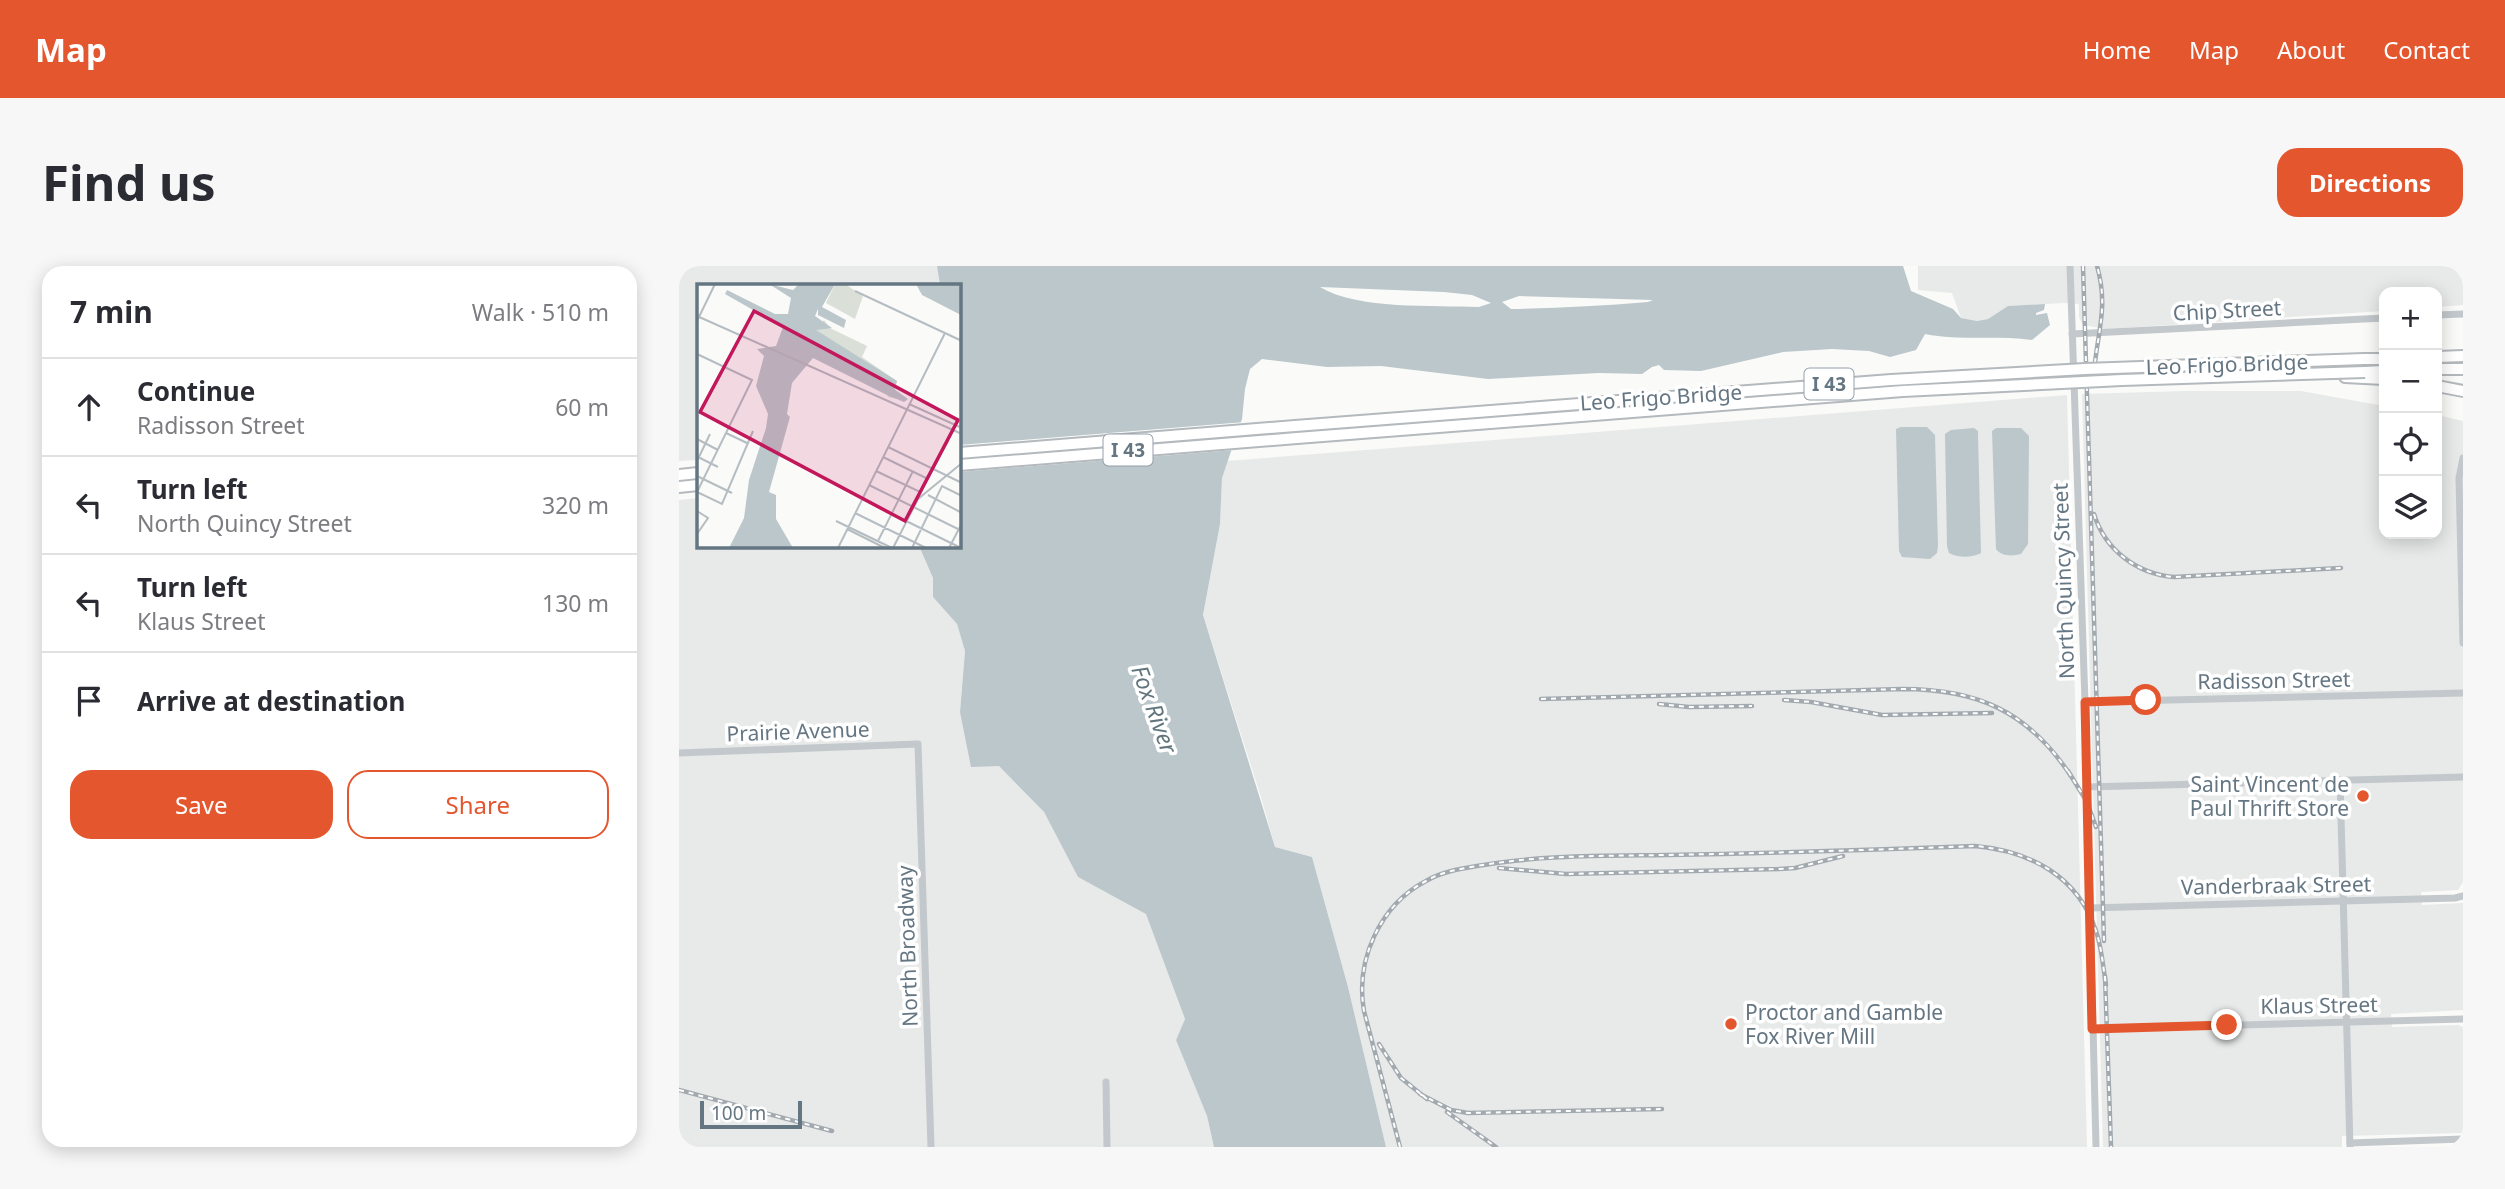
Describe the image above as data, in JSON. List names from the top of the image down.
{
  "streets": {
    "highway": ["Leo Frigo Bridge", "I 43"],
    "street": [
      "Chip Street",
      "North Quincy Street",
      "Radisson Street",
      "Prairie Avenue",
      "Vanderbraak Street",
      "North Broadway",
      "Klaus Street"
    ]
  },
  "crossings": [
    ["Chip Street", "North Quincy Street"],
    ["North Quincy Street", "Radisson Street"],
    ["North Quincy Street", "Vanderbraak Street"],
    ["North Quincy Street", "Klaus Street"],
    ["Prairie Avenue", "North Broadway"]
  ],
  "water": ["Fox River"],
  "places": ["Saint Vincent de Paul Thrift Store", "Proctor and Gamble Fox River Mill"],
  "scale_bar": "100 m",
  "page": {
    "header": "Map",
    "nav": [
      "Home",
      "Map",
      "About",
      "Contact"
    ],
    "buttons": [
      "Directions",
      ["Save", "Share"]
    ],
    "title": "Find us",
    "heading": ["7 min", "Walk · 510 m"],
    "map_buttons": ["+", "−"],
    "list": [
      ["Continue", "Radisson Street", "60 m"],
      ["Turn left", "North Quincy Street", "320 m"],
      ["Turn left", "Klaus Street", "130 m"],
      "Arrive at destination"
    ],
    "scale": "100 m"
  }
}
